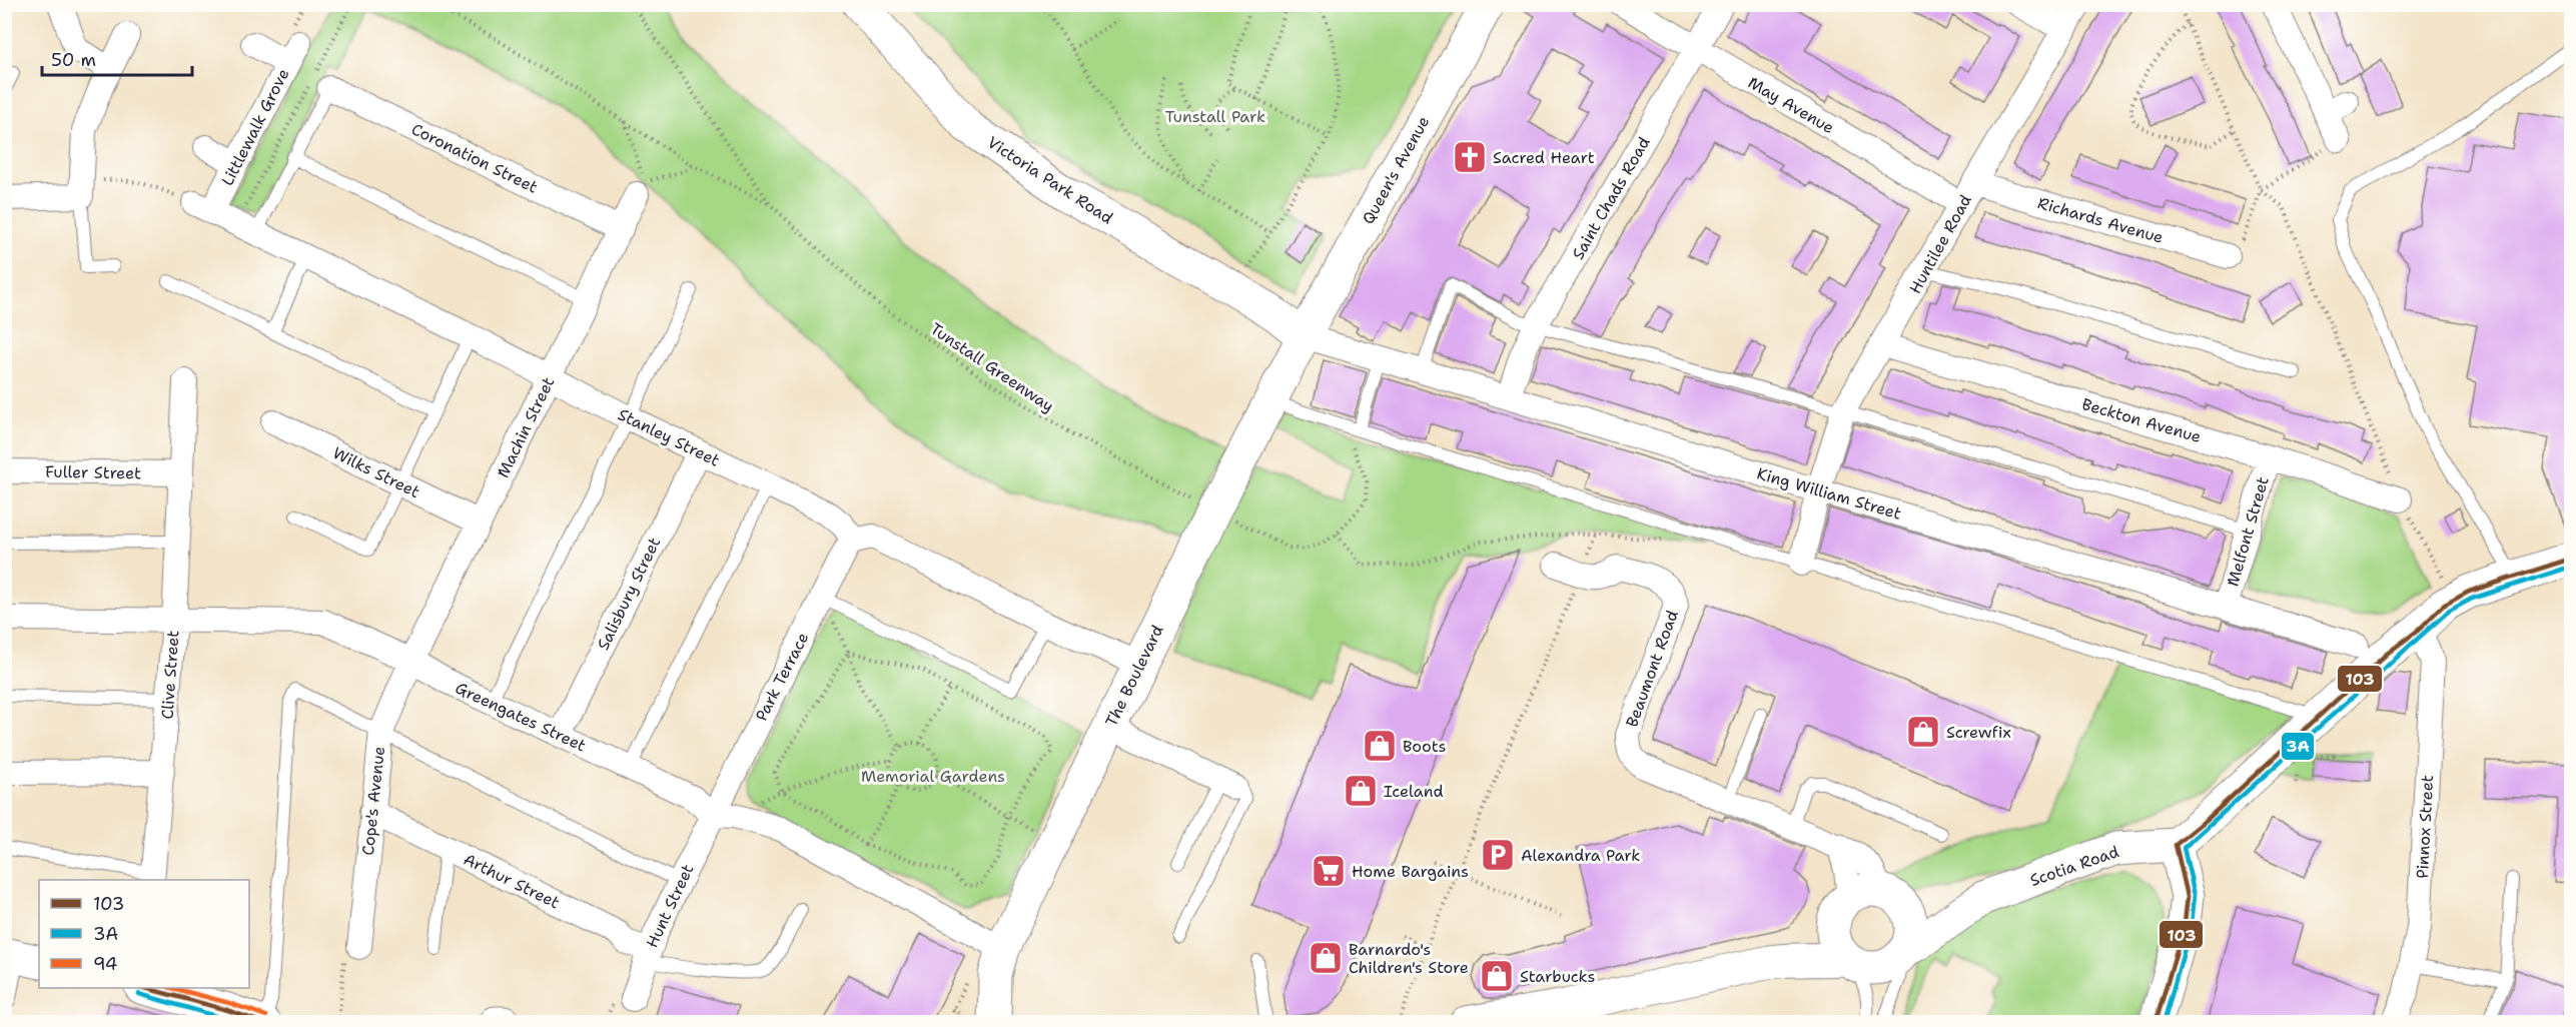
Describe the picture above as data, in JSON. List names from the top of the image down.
{
  "streets": {
    "main road": [
      "Queen's Avenue",
      "Victoria Park Road",
      "The Boulevard",
      "Scotia Road"
    ],
    "street": [
      "May Avenue",
      "Littlewalk Grove",
      "Coronation Street",
      "Saint Chads Road",
      "Richards Avenue",
      "Huntilee Road",
      "Beckton Avenue",
      "Machin Street",
      "Stanley Street",
      "Fuller Street",
      "Wilks Street",
      "King William Street",
      "Melfont Street",
      "Salisbury Street",
      "Beaumont Road",
      "Clive Street",
      "Park Terrace",
      "Greengates Street",
      "Cope's Avenue",
      "Pinnox Street",
      "Arthur Street",
      "Hunt Street"
    ],
    "path": ["Tunstall Greenway"]
  },
  "crossings": [
    ["May Avenue", "Saint Chads Road"],
    ["May Avenue", "Huntilee Road"],
    ["Littlewalk Grove", "Stanley Street"],
    ["Coronation Street", "Machin Street"],
    ["Queen's Avenue", "Victoria Park Road"],
    ["Queen's Avenue", "King William Street"],
    ["Queen's Avenue", "The Boulevard"],
    ["Victoria Park Road", "King William Street"],
    ["Victoria Park Road", "The Boulevard"],
    ["Saint Chads Road", "King William Street"],
    ["Richards Avenue", "Huntilee Road"],
    ["Huntilee Road", "Beckton Avenue"],
    ["Huntilee Road", "King William Street"],
    ["Tunstall Greenway", "The Boulevard"],
    ["Beckton Avenue", "Melfont Street"],
    ["Machin Street", "Stanley Street"],
    ["Machin Street", "Wilks Street"],
    ["Machin Street", "Greengates Street"],
    ["Machin Street", "Cope's Avenue"],
    ["Stanley Street", "Salisbury Street"],
    ["Stanley Street", "Park Terrace"],
    ["Fuller Street", "Clive Street"],
    ["King William Street", "Melfont Street"],
    ["King William Street", "The Boulevard"],
    ["Salisbury Street", "Greengates Street"],
    ["Beaumont Road", "Scotia Road"],
    ["Clive Street", "Greengates Street"],
    ["The Boulevard", "Greengates Street"],
    ["Park Terrace", "Greengates Street"],
    ["Park Terrace", "Hunt Street"],
    ["Greengates Street", "Cope's Avenue"],
    ["Greengates Street", "Hunt Street"],
    ["Cope's Avenue", "Arthur Street"],
    ["Arthur Street", "Hunt Street"]
  ],
  "parks": ["Tunstall Park", "Memorial Gardens"],
  "places": {
    "church": ["Sacred Heart"],
    "shop": [
      "Screwfix",
      "Boots",
      "Iceland",
      "Barnardo's Children's Store",
      "Starbucks"
    ],
    "parking": ["Alexandra Park"],
    "supermarket": ["Home Bargains"]
  },
  "lines": ["transit line 103", "transit line 3A", "transit line 94"],
  "legend": ["103", "3A", "94"],
  "scale_bar": "50 m"
}
